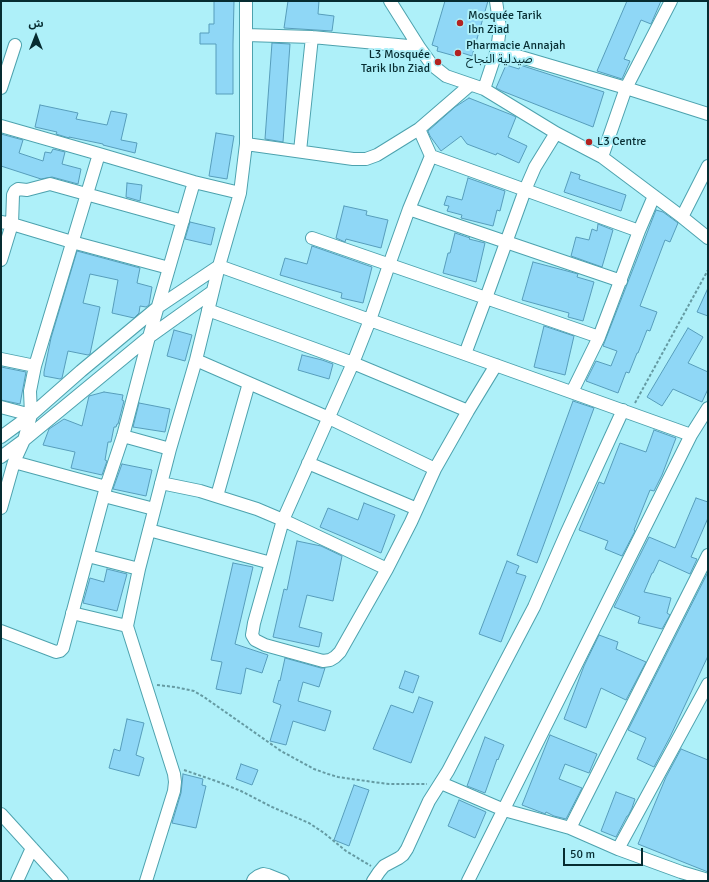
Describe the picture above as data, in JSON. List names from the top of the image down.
{
  "places": [
    "Mosquée Tarik Ibn Ziad",
    "Pharmacie Annajah صيدلية النجاح",
    "L3 Mosquée Tarik Ibn Ziad",
    "L3 Centre"
  ],
  "scale_bar": "50 m",
  "north": "top"
}
